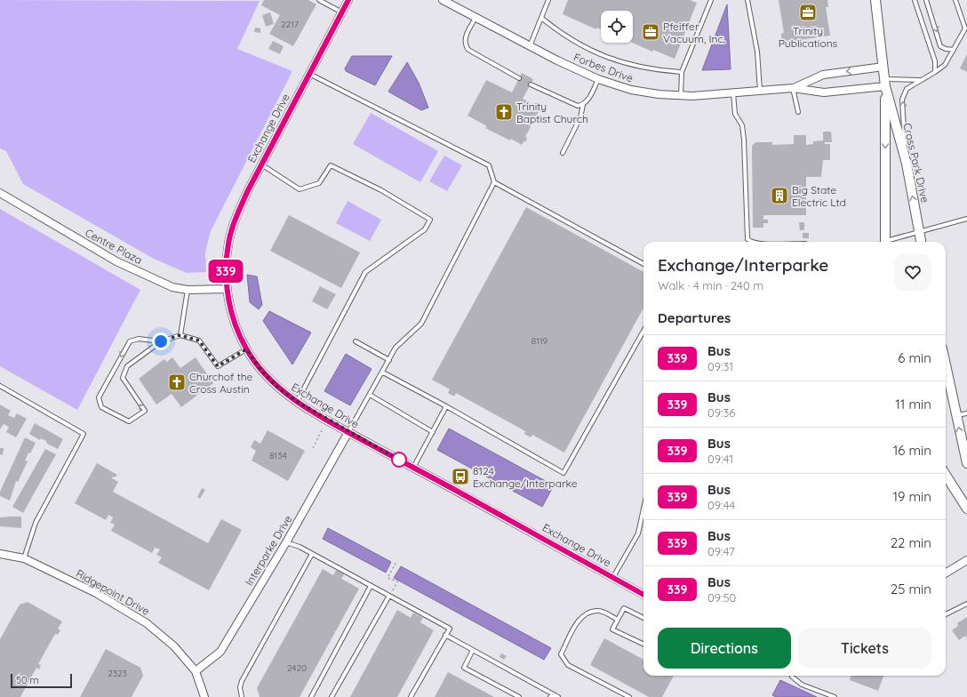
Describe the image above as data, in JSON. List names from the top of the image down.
{
  "streets": {
    "street": [
      "Forbes Drive",
      "Exchange Drive",
      "Cross Park Drive",
      "Centre Plaza",
      "Interparke Drive",
      "Ridgepoint Drive"
    ]
  },
  "crossings": [
    ["Forbes Drive", "Cross Park Drive"],
    ["Exchange Drive", "Centre Plaza"],
    ["Exchange Drive", "Interparke Drive"],
    ["Interparke Drive", "Ridgepoint Drive"]
  ],
  "places": {
    "office": ["Trinity Publications", "Pfeiffer Vacuum, Inc."],
    "church": ["Trinity Baptist Church", "Churchof the Cross Austin"],
    "building": ["Big State Electric Ltd"],
    "bus stop": ["8124 Exchange/Interparke"]
  },
  "lines": ["bus line 339"],
  "house_numbers": [
    "2217",
    "8119",
    "8134",
    "2420",
    "2323"
  ],
  "scale_bar": "50 m",
  "page": {
    "on_map": "339",
    "heading": [
      ["Exchange/Interparke", "Walk · 4 min · 240 m"],
      "Departures"
    ],
    "list": [
      {
        "mark": "339",
        "name": "Bus",
        "note": "09:31",
        "value": "6 min"
      },
      {
        "mark": "339",
        "name": "Bus",
        "note": "09:36",
        "value": "11 min"
      },
      {
        "mark": "339",
        "name": "Bus",
        "note": "09:41",
        "value": "16 min"
      },
      {
        "mark": "339",
        "name": "Bus",
        "note": "09:44",
        "value": "19 min"
      },
      {
        "mark": "339",
        "name": "Bus",
        "note": "09:47",
        "value": "22 min"
      },
      {
        "mark": "339",
        "name": "Bus",
        "note": "09:50",
        "value": "25 min"
      }
    ],
    "buttons": ["Directions", "Tickets"],
    "scale": "50 m"
  }
}
